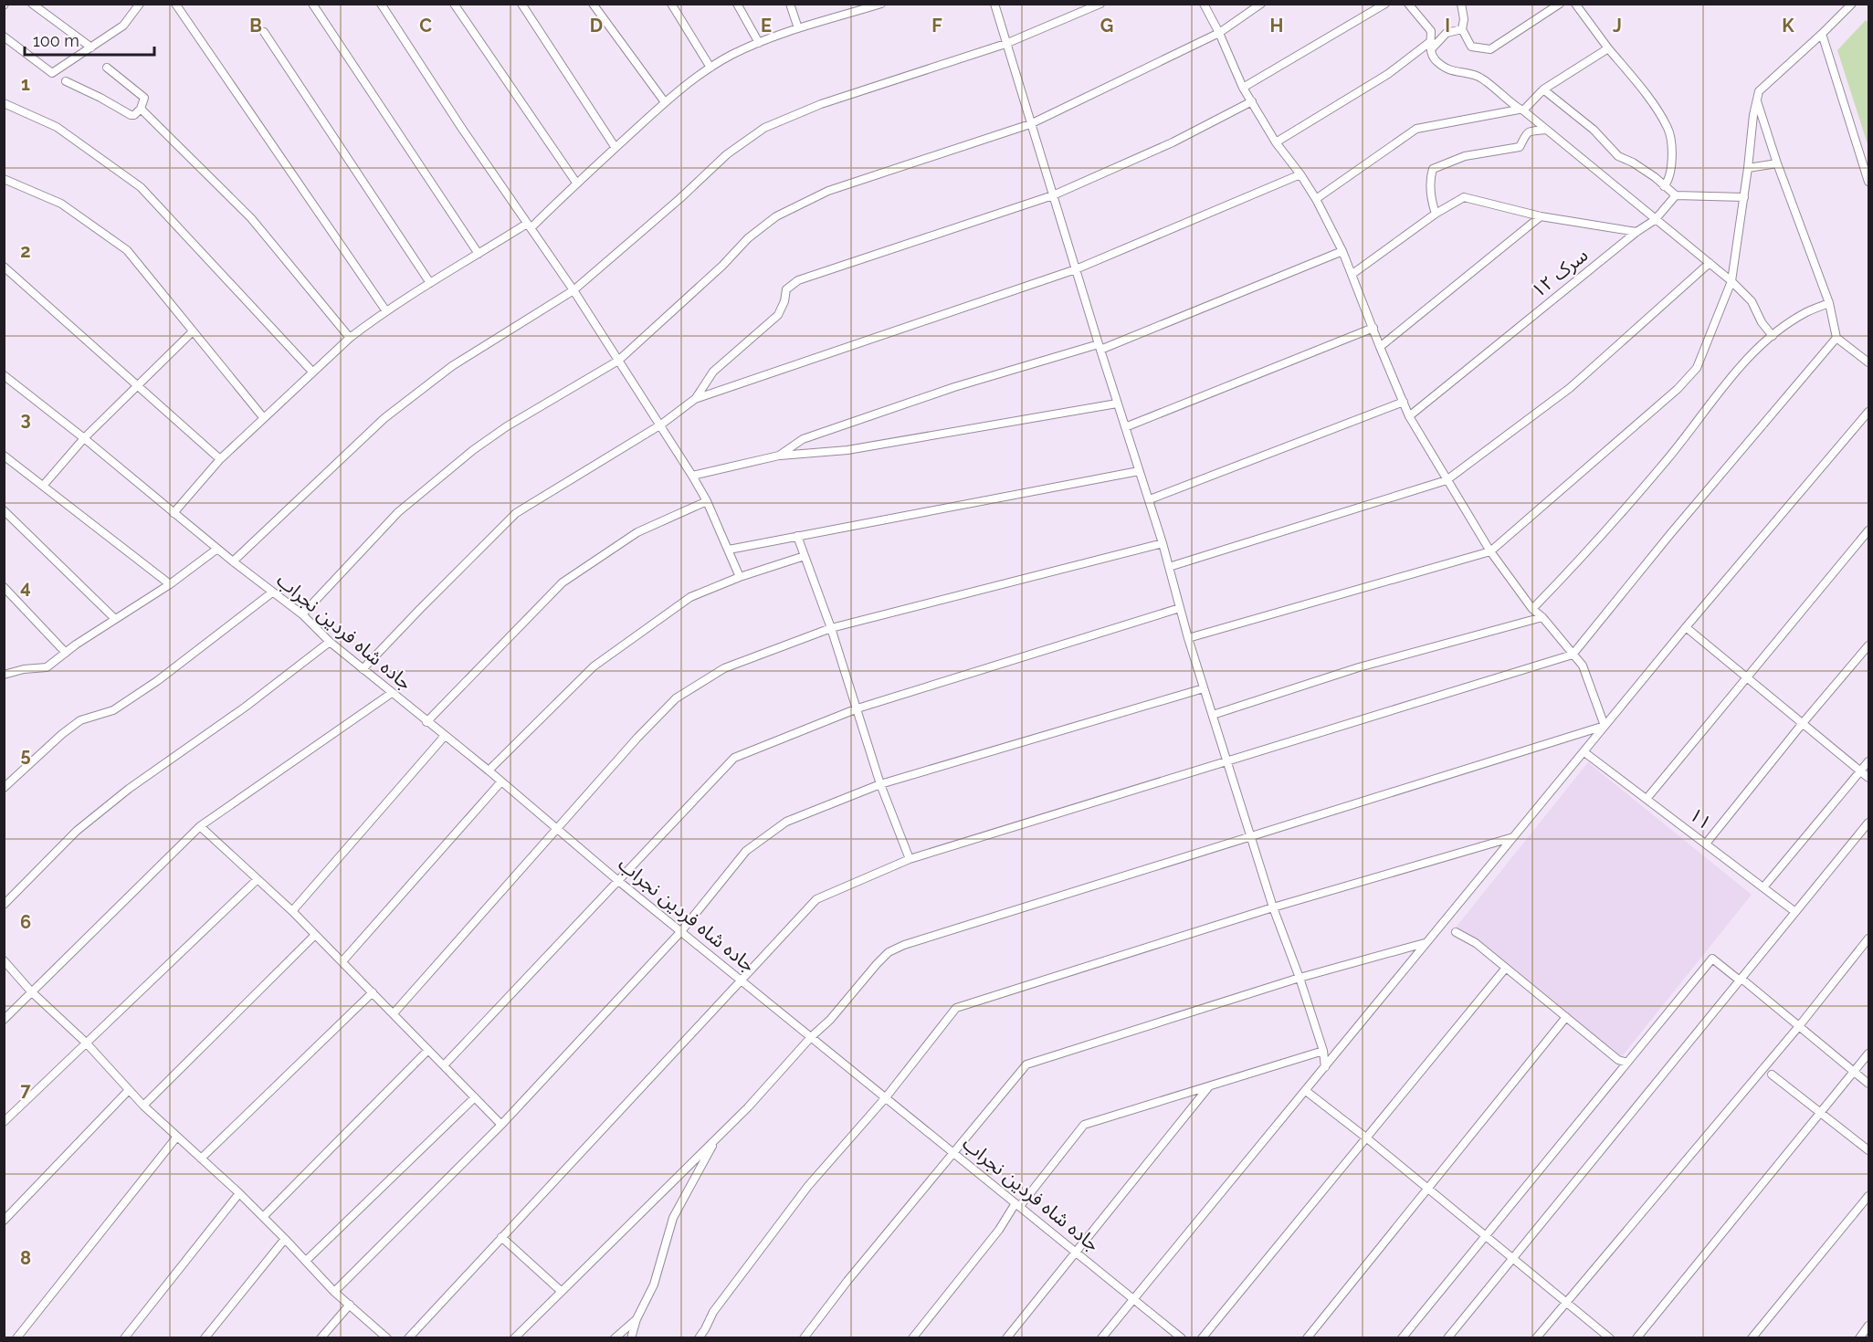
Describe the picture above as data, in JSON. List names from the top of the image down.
{
  "streets": {
    "street": ["سرک ۱۲", "جاده شاه فردین نجراب", "۱۱"]
  },
  "scale_bar": "100 m",
  "grid": {
    "columns": [
      "B",
      "C",
      "D",
      "E",
      "F",
      "G",
      "H",
      "I",
      "J",
      "K"
    ],
    "rows": [
      "1",
      "2",
      "3",
      "4",
      "5",
      "6",
      "7",
      "8"
    ]
  }
}
